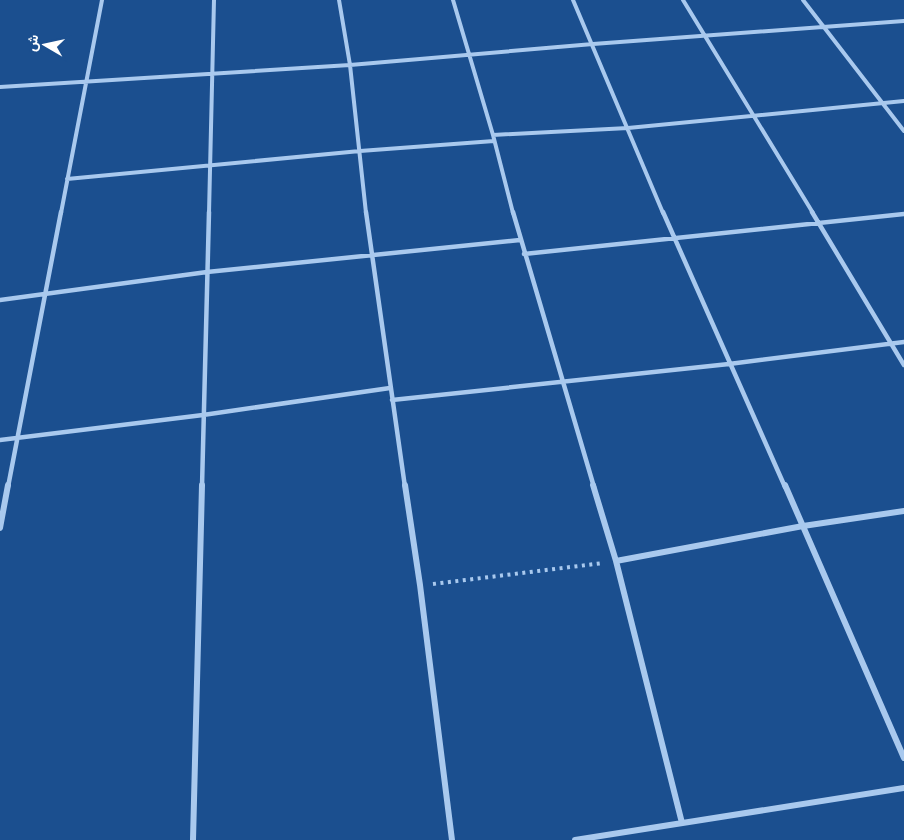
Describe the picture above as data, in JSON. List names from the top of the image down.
{
  "north": "left"
}
